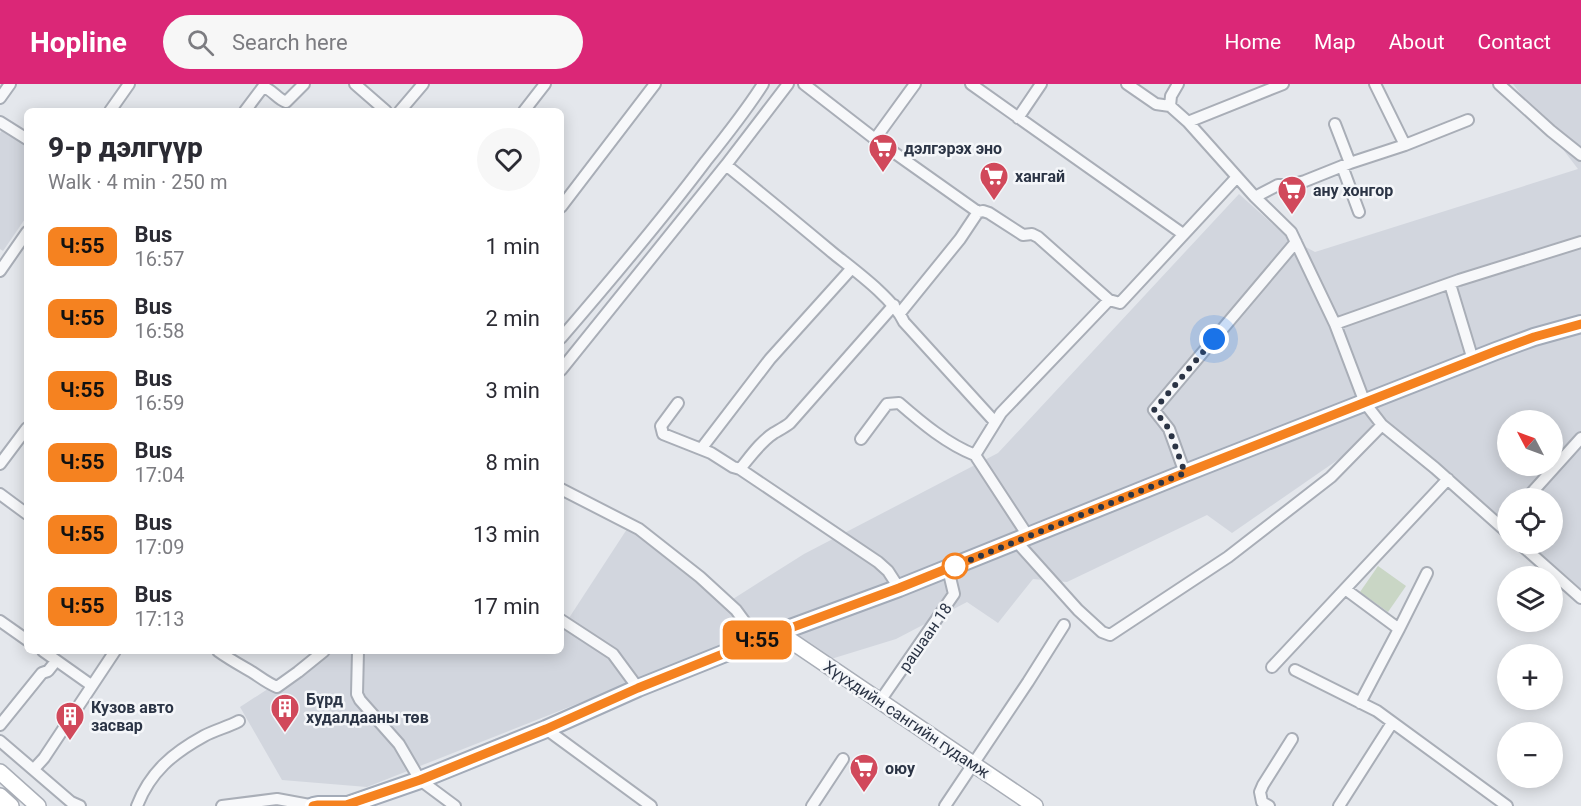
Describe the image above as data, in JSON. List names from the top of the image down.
{
  "streets": {
    "street": ["рашаан 18", "Хүүхдийн сангийн гудамж"]
  },
  "crossings": [
    ["рашаан 18", "Хүүхдийн сангийн гудамж"]
  ],
  "places": {
    "supermarket": [
      "дэлгэрэх эно",
      "хангай",
      "ану хонгор",
      "оюу"
    ],
    "building": ["Бүрд худалдааны төв", "Кузов авто засвар"]
  },
  "lines": ["bus line Ч:55"],
  "north": "top left",
  "page": {
    "header": "Hopline",
    "search": "Search here",
    "nav": [
      "Home",
      "Map",
      "About",
      "Contact"
    ],
    "on_map": "Ч:55",
    "heading": ["9-р дэлгүүр", "Walk · 4 min · 250 m"],
    "list": [
      {
        "mark": "Ч:55",
        "name": "Bus",
        "note": "16:57",
        "value": "1 min"
      },
      {
        "mark": "Ч:55",
        "name": "Bus",
        "note": "16:58",
        "value": "2 min"
      },
      {
        "mark": "Ч:55",
        "name": "Bus",
        "note": "16:59",
        "value": "3 min"
      },
      {
        "mark": "Ч:55",
        "name": "Bus",
        "note": "17:04",
        "value": "8 min"
      },
      {
        "mark": "Ч:55",
        "name": "Bus",
        "note": "17:09",
        "value": "13 min"
      },
      {
        "mark": "Ч:55",
        "name": "Bus",
        "note": "17:13",
        "value": "17 min"
      }
    ],
    "map_buttons": ["+", "−"]
  }
}
